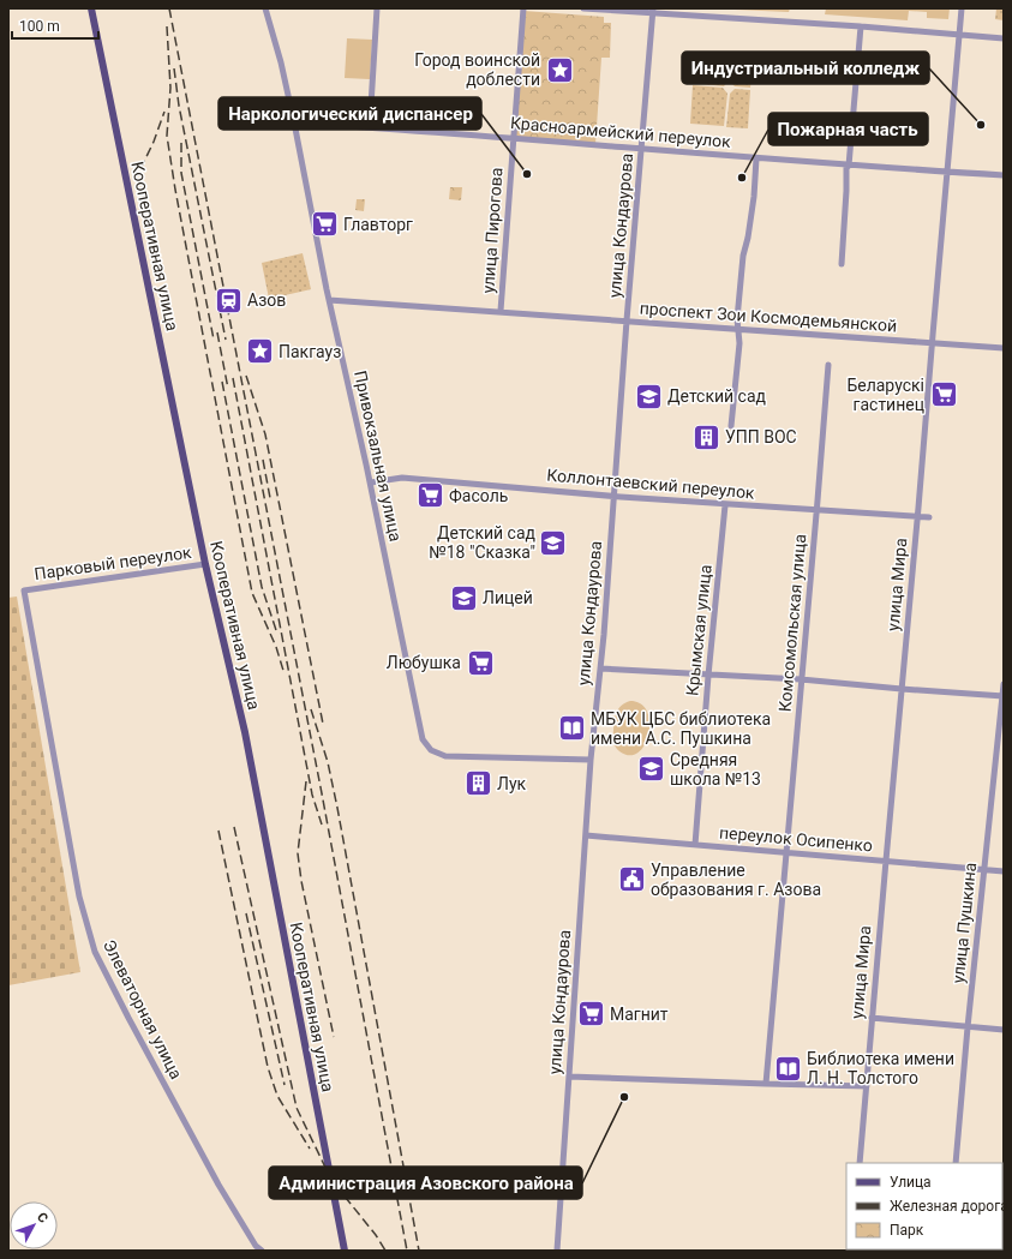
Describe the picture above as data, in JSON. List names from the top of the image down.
{
  "streets": {
    "main road": ["Кооперативная улица"],
    "street": [
      "Красноармейский переулок",
      "улица Кондаурова",
      "улица Пирогова",
      "проспект Зои Космодемьянской",
      "Привокзальная улица",
      "Коллонтаевский переулок",
      "Парковый переулок",
      "улица Мира",
      "Комсомольская улица",
      "Крымская улица",
      "переулок Осипенко",
      "улица Пушкина",
      "Элеваторная улица"
    ]
  },
  "crossings": [
    ["Красноармейский переулок", "улица Кондаурова"],
    ["Красноармейский переулок", "улица Пирогова"],
    ["Красноармейский переулок", "Привокзальная улица"],
    ["Красноармейский переулок", "улица Мира"],
    ["улица Кондаурова", "проспект Зои Космодемьянской"],
    ["улица Кондаурова", "Привокзальная улица"],
    ["улица Кондаурова", "Коллонтаевский переулок"],
    ["улица Кондаурова", "переулок Осипенко"],
    ["улица Пирогова", "проспект Зои Космодемьянской"],
    ["Кооперативная улица", "Парковый переулок"],
    ["проспект Зои Космодемьянской", "Привокзальная улица"],
    ["проспект Зои Космодемьянской", "улица Мира"],
    ["Привокзальная улица", "Коллонтаевский переулок"],
    ["Коллонтаевский переулок", "улица Мира"],
    ["Коллонтаевский переулок", "Комсомольская улица"],
    ["Коллонтаевский переулок", "Крымская улица"],
    ["Парковый переулок", "Элеваторная улица"],
    ["улица Мира", "переулок Осипенко"],
    ["Комсомольская улица", "переулок Осипенко"],
    ["Крымская улица", "переулок Осипенко"],
    ["переулок Осипенко", "улица Пушкина"]
  ],
  "places": {
    "place": ["Город воинской доблести", "Пакгауз"],
    "other": [
      "Индустриальный колледж",
      "Наркологический диспансер",
      "Пожарная часть",
      "Администрация Азовского района"
    ],
    "supermarket": [
      "Главторг",
      "Беларускi гастинец",
      "Фасоль",
      "Любушка",
      "Магнит"
    ],
    "station": ["Азов"],
    "school or university": [
      "Детский сад",
      "Детский сад №18 \"Сказка\"",
      "Лицей",
      "Средняя школа №13"
    ],
    "building": ["УПП ВОС", "Лук"],
    "library": ["МБУК ЦБС библиотека имени А.С. Пушкина", "Библиотека имени Л. Н. Толстого"],
    "public building": ["Управление образования г. Азова"]
  },
  "legend": ["Улица", "Железная дорога", "Парк"],
  "scale_bar": "100 m",
  "north": "top right"
}
